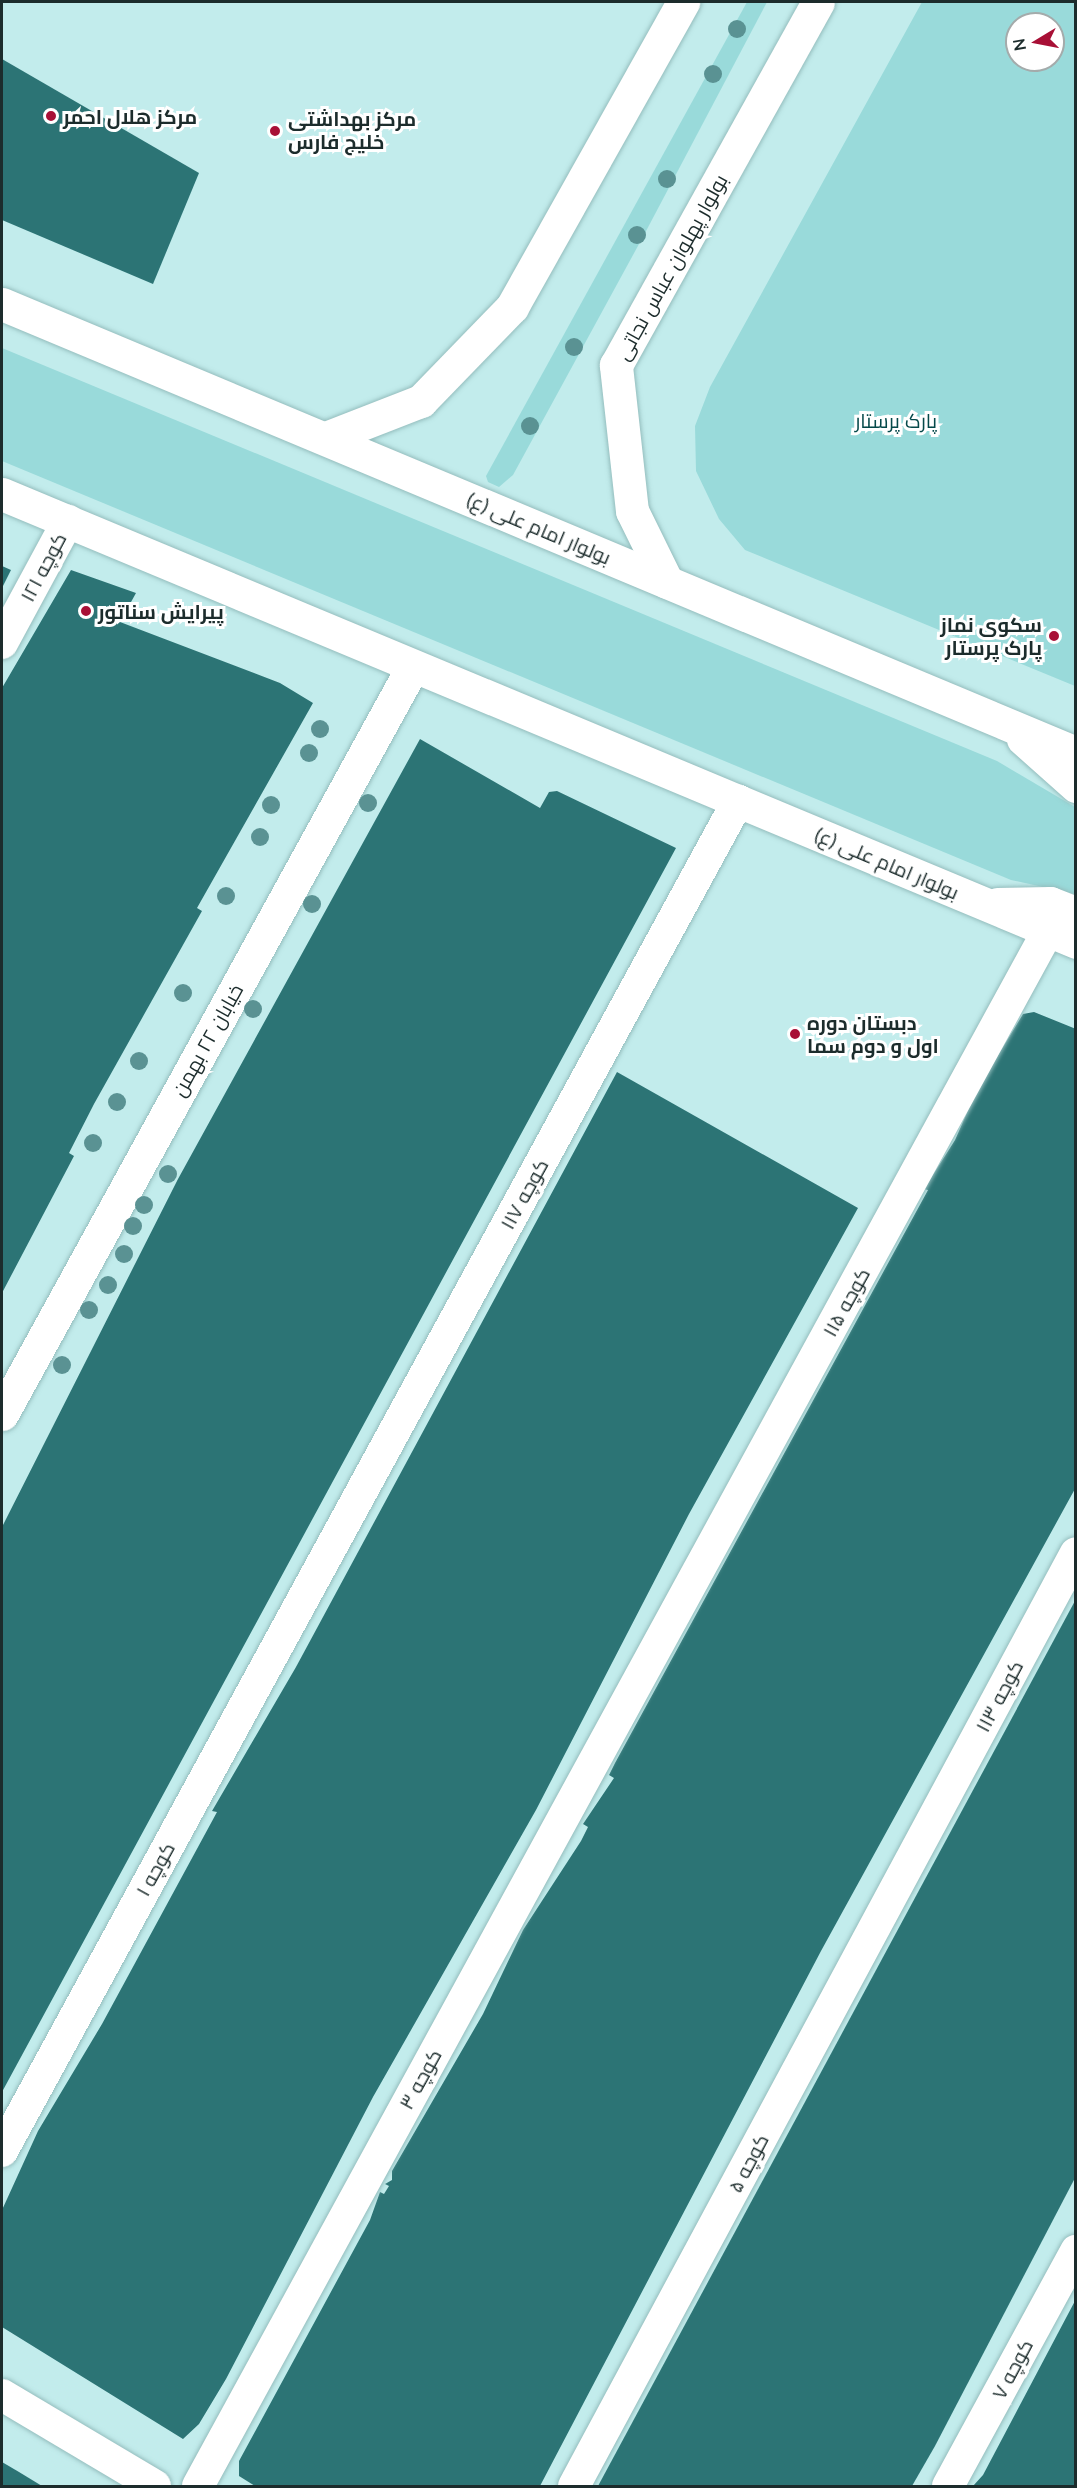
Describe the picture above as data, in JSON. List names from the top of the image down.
{
  "streets": {
    "main road": ["بولوار پهلوان عباس نجاتی", "بولوار امام علی (ع)", "خیابان ۲۲ بهمن"],
    "street": [
      "کوچه ۱۲۱",
      "کوچه ۱۱۷",
      "کوچه ۱۱۵",
      "کوچه ۱۱۳",
      "کوچه ۱",
      "کوچه ۳",
      "کوچه ۵",
      "کوچه ۷"
    ]
  },
  "crossings": [
    ["بولوار پهلوان عباس نجاتی", "بولوار امام علی (ع)"],
    ["بولوار امام علی (ع)", "کوچه ۱۲۱"],
    ["بولوار امام علی (ع)", "خیابان ۲۲ بهمن"],
    ["بولوار امام علی (ع)", "کوچه ۱۱۷"],
    ["بولوار امام علی (ع)", "کوچه ۱۱۵"],
    ["کوچه ۱۱۷", "کوچه ۱"],
    ["کوچه ۱۱۵", "کوچه ۳"],
    ["کوچه ۱۱۳", "کوچه ۵"]
  ],
  "parks": ["پارک پرستار"],
  "places": [
    "مرکز هلال احمر",
    "مرکز بهداشتی خلیج فارس",
    "پیرایش سناتور",
    "سکوی نماز پارک پرستار",
    "دبستان دوره اول و دوم سما"
  ],
  "north": "left"
}
